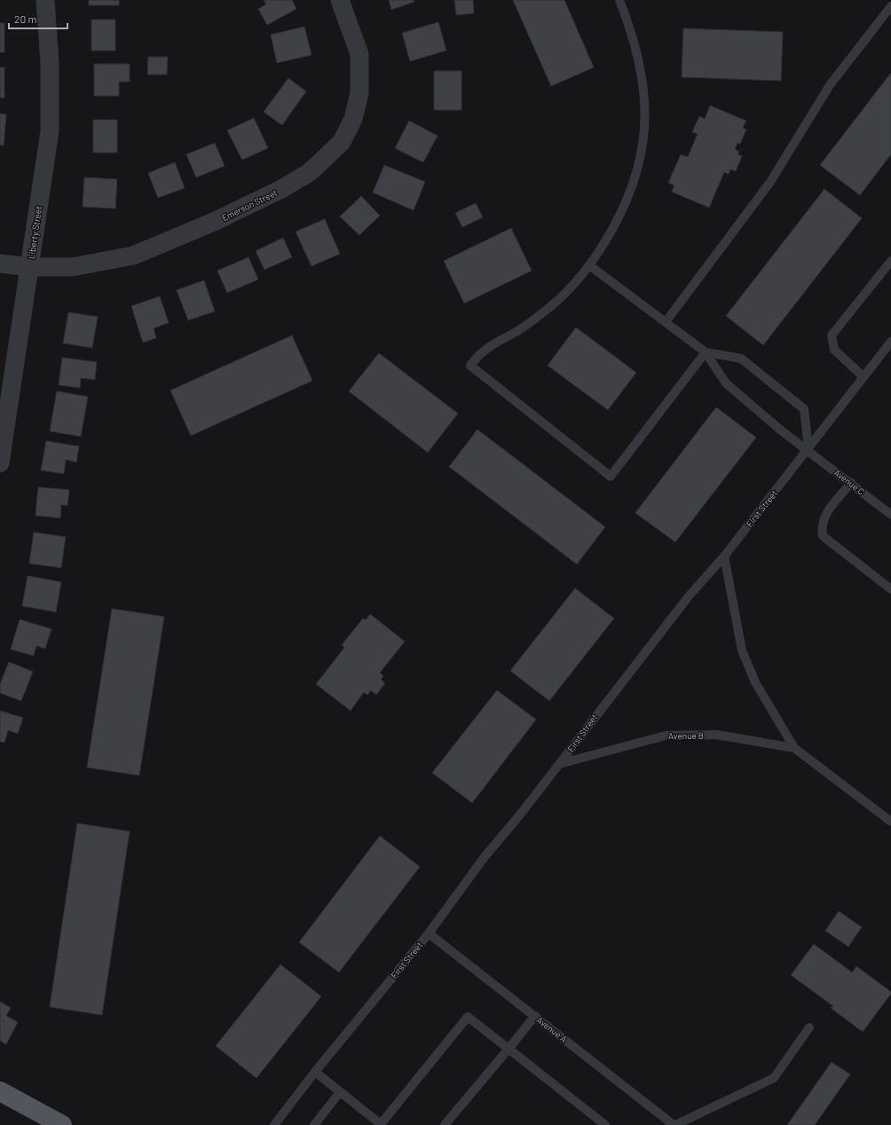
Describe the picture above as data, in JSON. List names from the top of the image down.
{
  "streets": {
    "street": ["Emerson Street", "Liberty Street"],
    "lane": [
      "Avenue C",
      "First Street",
      "Avenue B",
      "Avenue A"
    ]
  },
  "crossings": [
    ["Emerson Street", "Liberty Street"],
    ["Avenue C", "First Street"],
    ["First Street", "Avenue B"],
    ["First Street", "Avenue A"]
  ],
  "scale_bar": "20 m"
}
